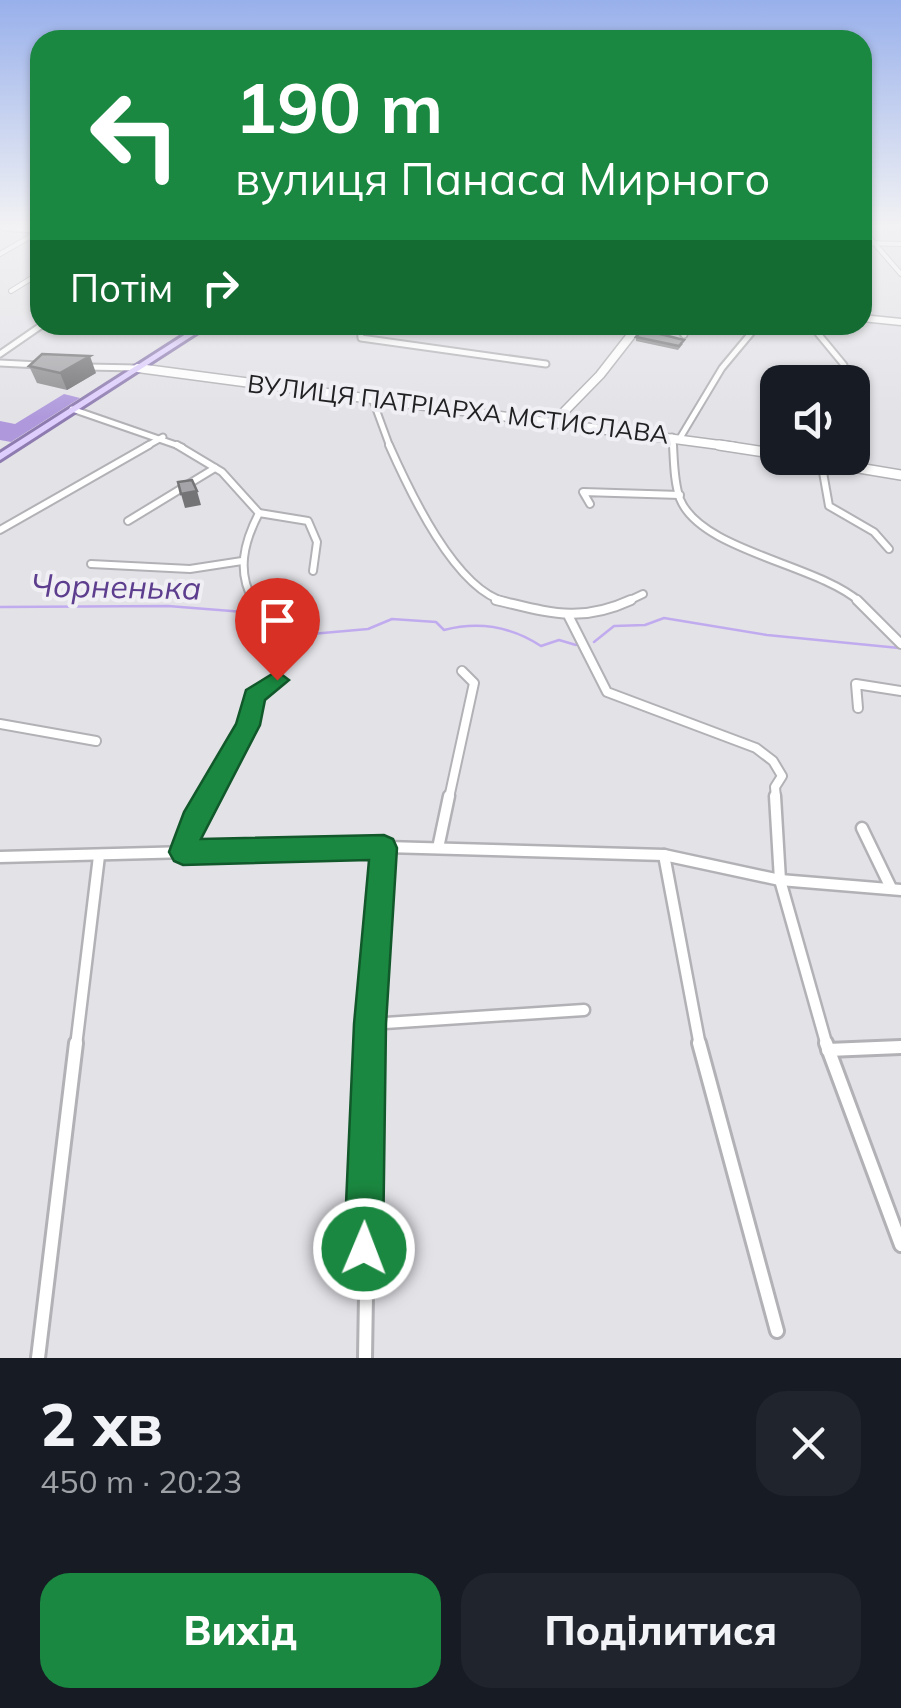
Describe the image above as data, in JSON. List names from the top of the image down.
{
  "streets": {
    "main road": ["ВУЛИЦЯ ПАТРІАРХА МСТИСЛАВА"]
  },
  "water": ["Чорненька"],
  "page": {
    "turn": ["190 m", "вулиця Панаса Мирного"],
    "then": "Потім",
    "heading": ["2 хв", "450 m · 20:23"],
    "buttons": ["Вихід", "Поділитися"]
  }
}
